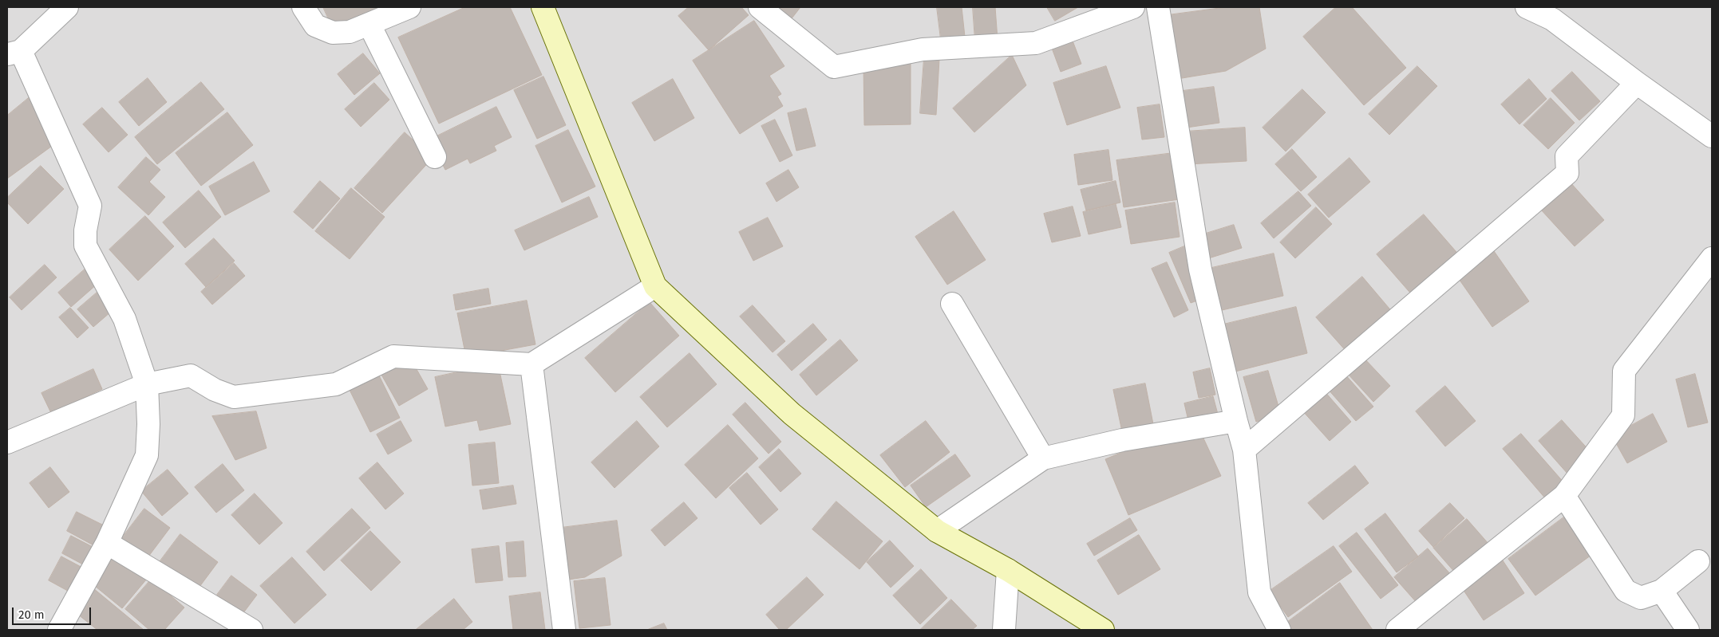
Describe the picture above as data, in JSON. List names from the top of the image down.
{
  "scale_bar": "20 m"
}
